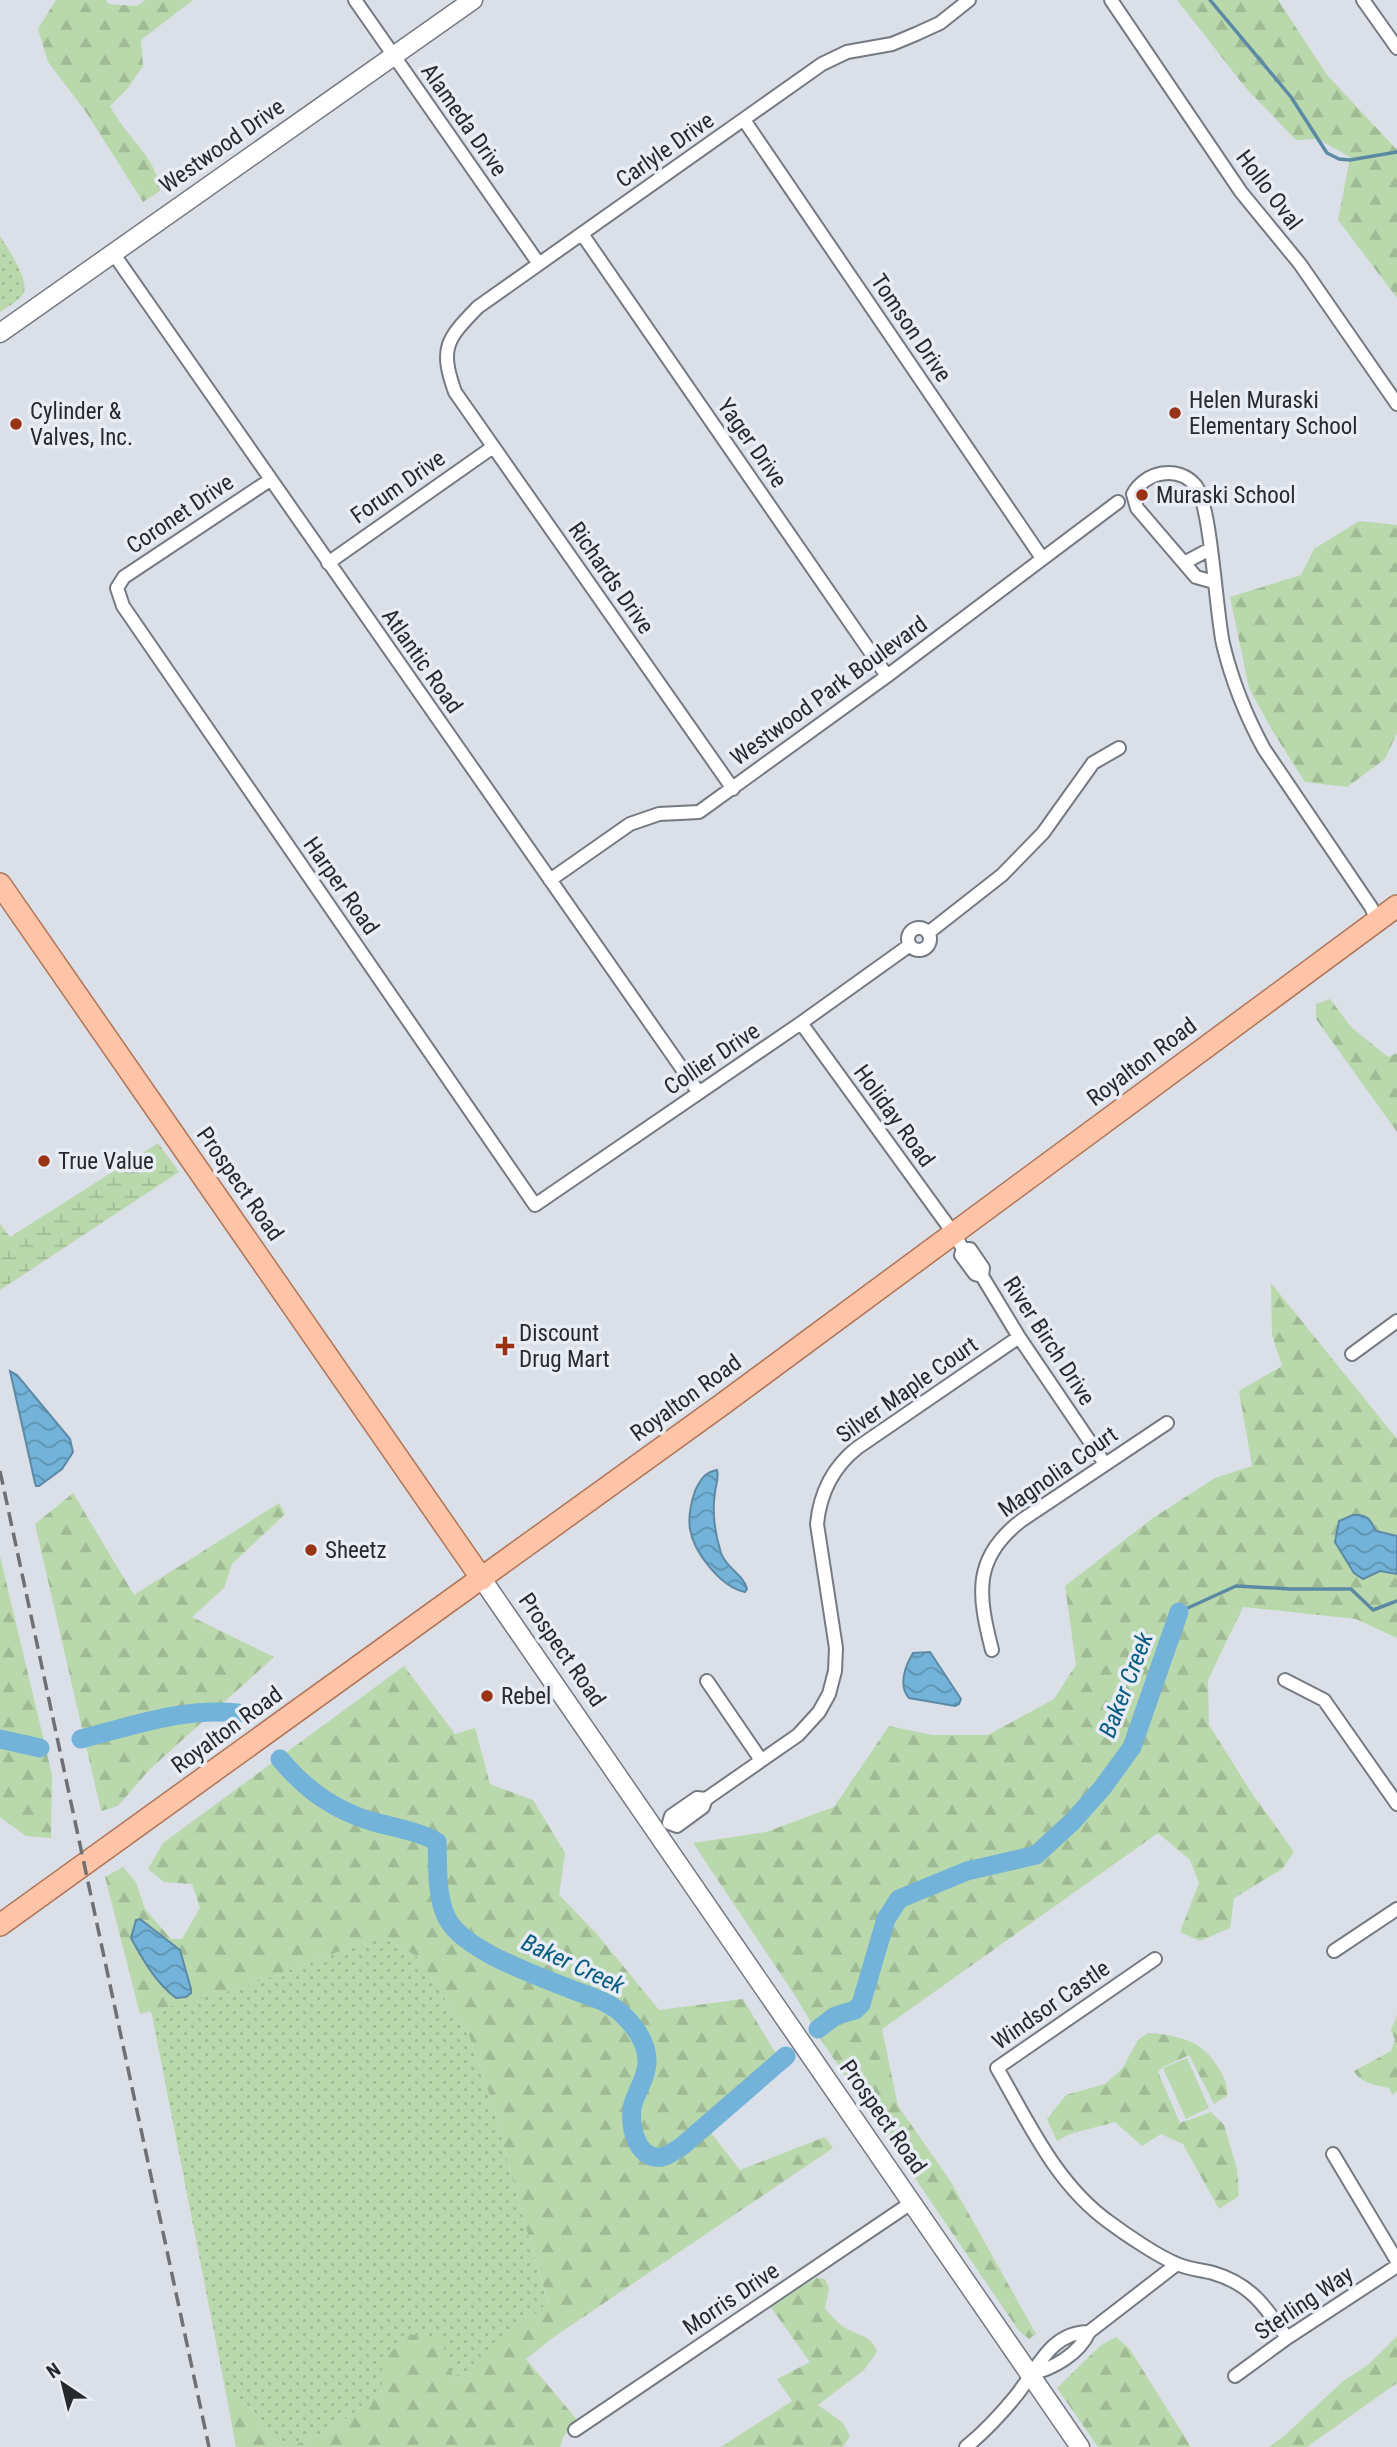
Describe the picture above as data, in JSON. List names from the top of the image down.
{
  "streets": {
    "main road": ["Royalton Road", "Prospect Road"],
    "street": [
      "Alameda Drive",
      "Westwood Drive",
      "Carlyle Drive",
      "Hollo Oval",
      "Tomson Drive",
      "Yager Drive",
      "Forum Drive",
      "Coronet Drive",
      "Richards Drive",
      "Atlantic Road",
      "Westwood Park Boulevard",
      "Harper Road",
      "Collier Drive",
      "Holiday Road",
      "River Birch Drive",
      "Silver Maple Court",
      "Magnolia Court",
      "Windsor Castle",
      "Morris Drive",
      "Sterling Way"
    ]
  },
  "crossings": [
    ["Alameda Drive", "Westwood Drive"],
    ["Alameda Drive", "Carlyle Drive"],
    ["Westwood Drive", "Atlantic Road"],
    ["Carlyle Drive", "Tomson Drive"],
    ["Carlyle Drive", "Yager Drive"],
    ["Carlyle Drive", "Richards Drive"],
    ["Tomson Drive", "Westwood Park Boulevard"],
    ["Yager Drive", "Westwood Park Boulevard"],
    ["Forum Drive", "Richards Drive"],
    ["Forum Drive", "Atlantic Road"],
    ["Coronet Drive", "Atlantic Road"],
    ["Coronet Drive", "Harper Road"],
    ["Richards Drive", "Westwood Park Boulevard"],
    ["Atlantic Road", "Westwood Park Boulevard"],
    ["Atlantic Road", "Collier Drive"],
    ["Harper Road", "Collier Drive"],
    ["Collier Drive", "Holiday Road"],
    ["Royalton Road", "Holiday Road"],
    ["Royalton Road", "Prospect Road"],
    ["Royalton Road", "River Birch Drive"],
    ["Holiday Road", "River Birch Drive"],
    ["Prospect Road", "Silver Maple Court"],
    ["Prospect Road", "Morris Drive"],
    ["River Birch Drive", "Silver Maple Court"],
    ["River Birch Drive", "Magnolia Court"],
    ["Windsor Castle", "Sterling Way"]
  ],
  "water": ["Baker Creek"],
  "places": {
    "other": [
      "Helen Muraski Elementary School",
      "Cylinder & Valves, Inc.",
      "Muraski School",
      "True Value",
      "Sheetz",
      "Rebel"
    ],
    "health": ["Discount Drug Mart"]
  },
  "north": "top left"
}
